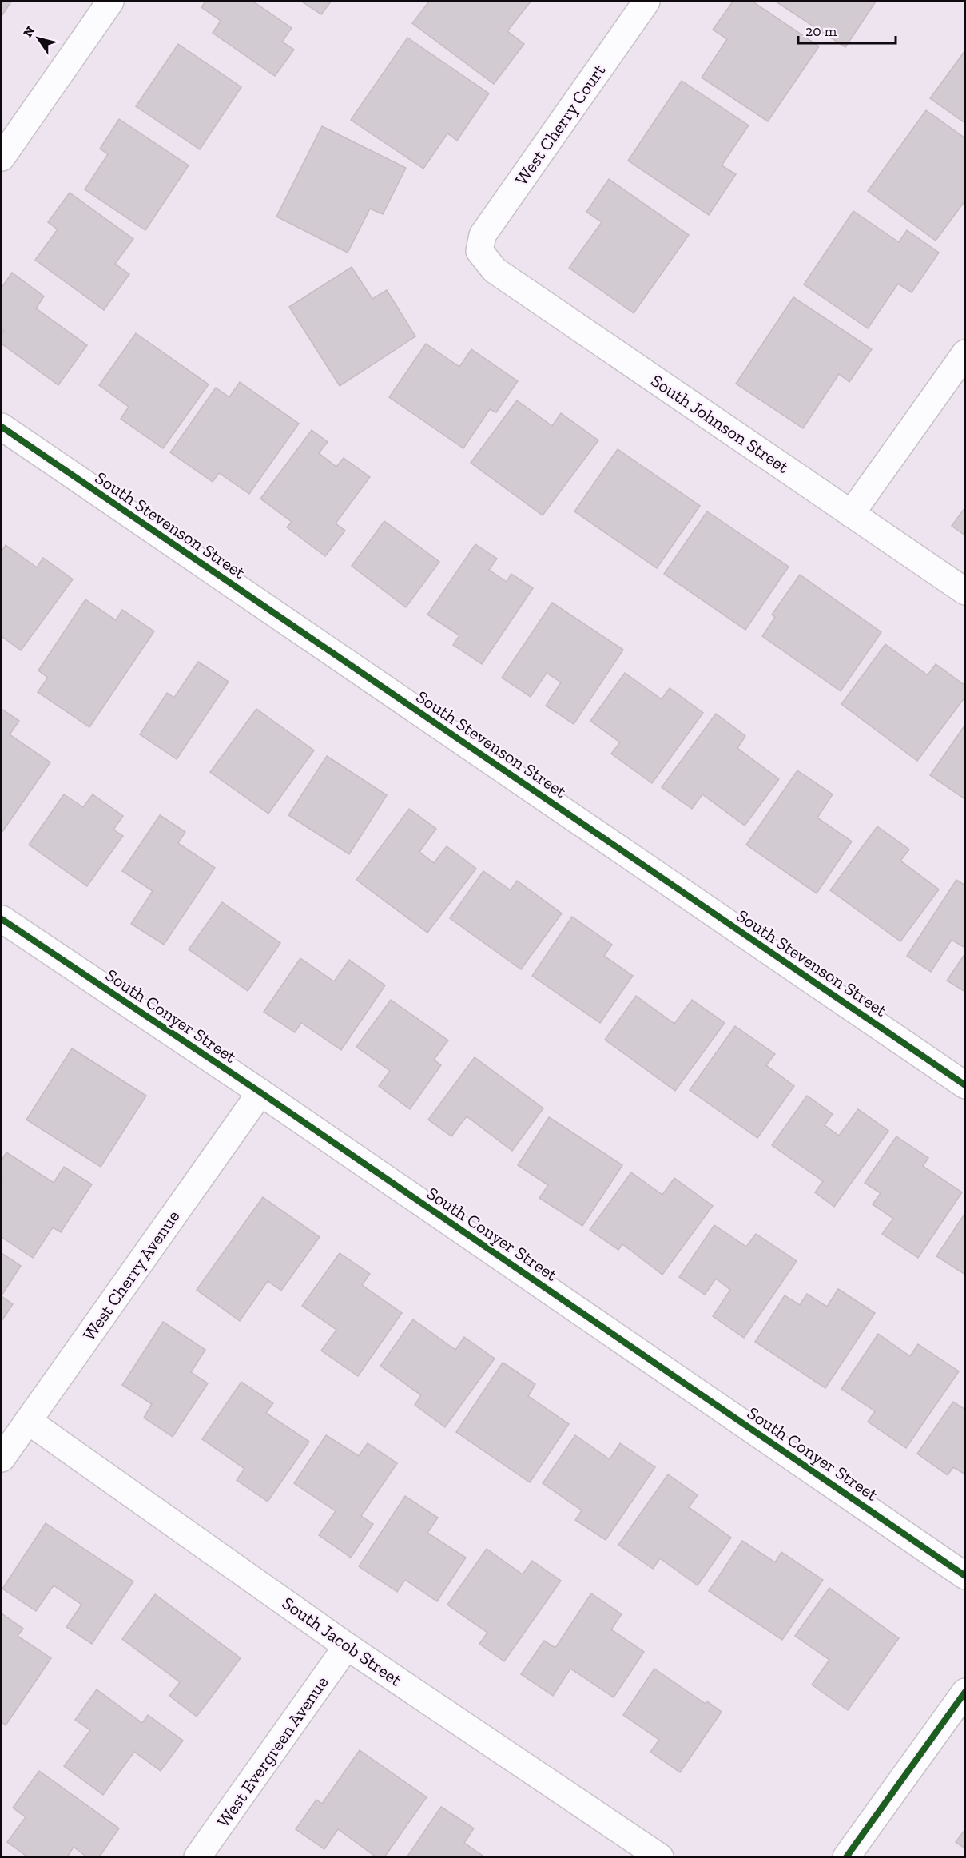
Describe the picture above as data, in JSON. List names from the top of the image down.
{
  "streets": {
    "street": [
      "West Cherry Court",
      "South Johnson Street",
      "South Stevenson Street",
      "South Conyer Street",
      "West Cherry Avenue",
      "South Jacob Street",
      "West Evergreen Avenue"
    ]
  },
  "crossings": [
    ["West Cherry Court", "South Johnson Street"],
    ["South Conyer Street", "West Cherry Avenue"],
    ["West Cherry Avenue", "South Jacob Street"],
    ["South Jacob Street", "West Evergreen Avenue"]
  ],
  "scale_bar": "20 m",
  "north": "top left"
}
